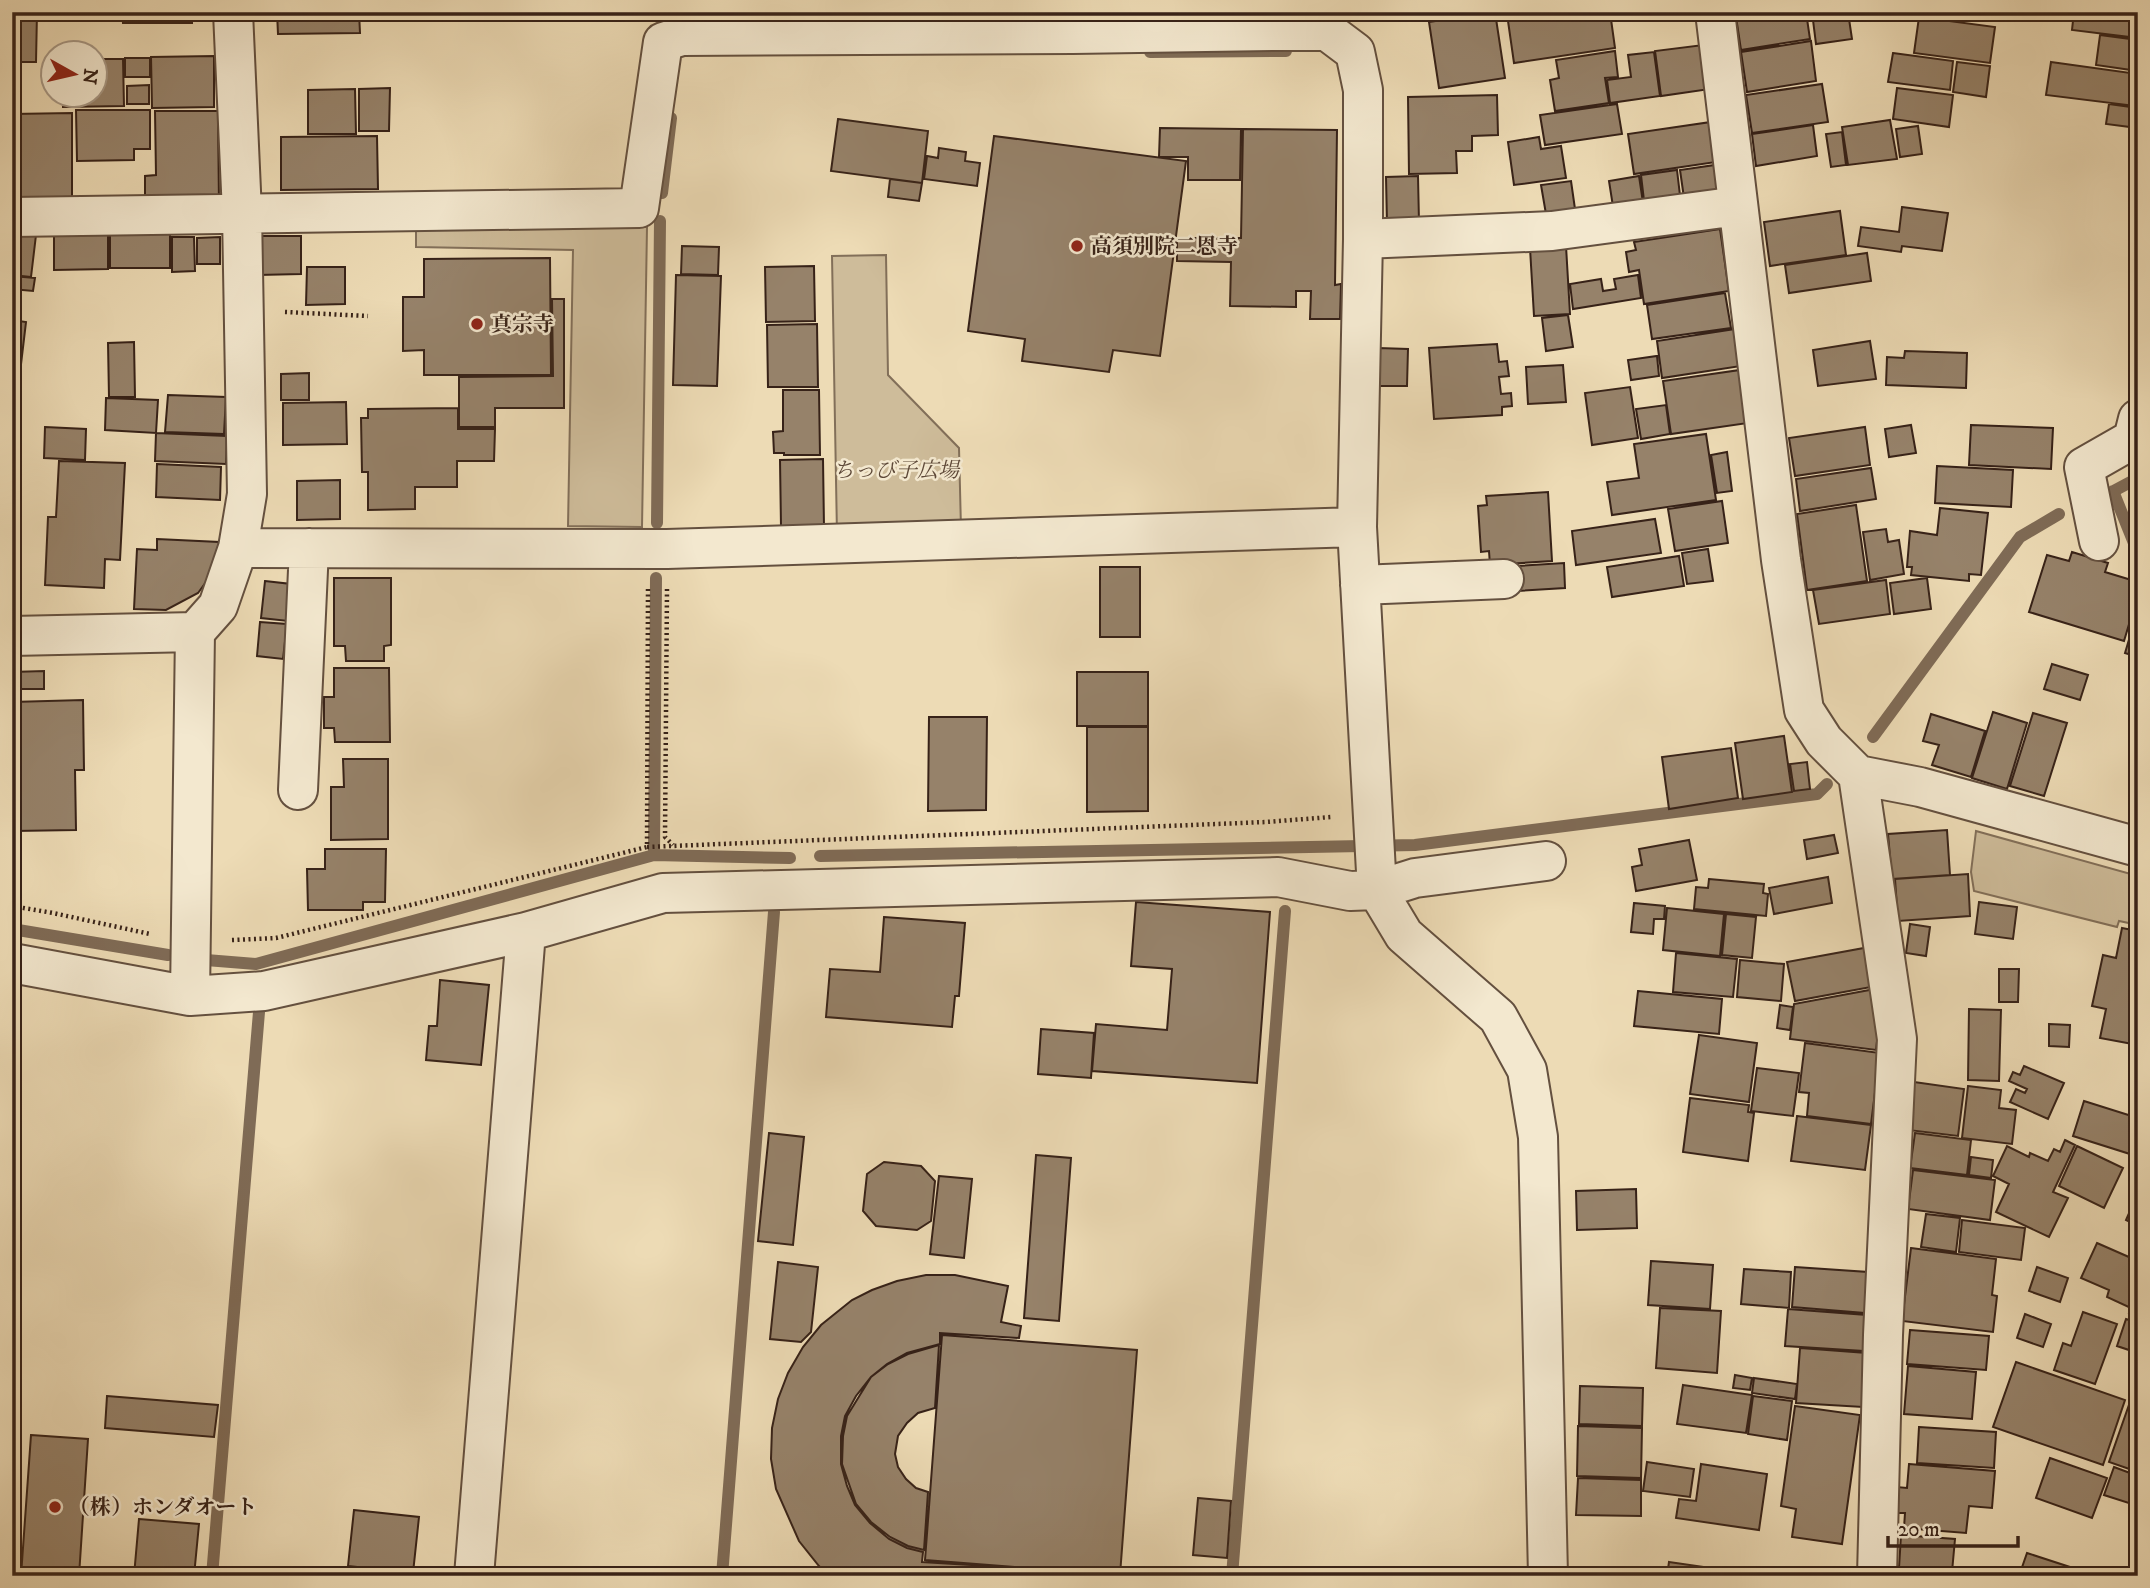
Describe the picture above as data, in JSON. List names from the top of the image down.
{
  "parks": ["ちっび子広場"],
  "places": ["高須別院二恩寺", "真宗寺", "（株）ホンダオート"],
  "scale_bar": "20 m",
  "north": "right"
}
